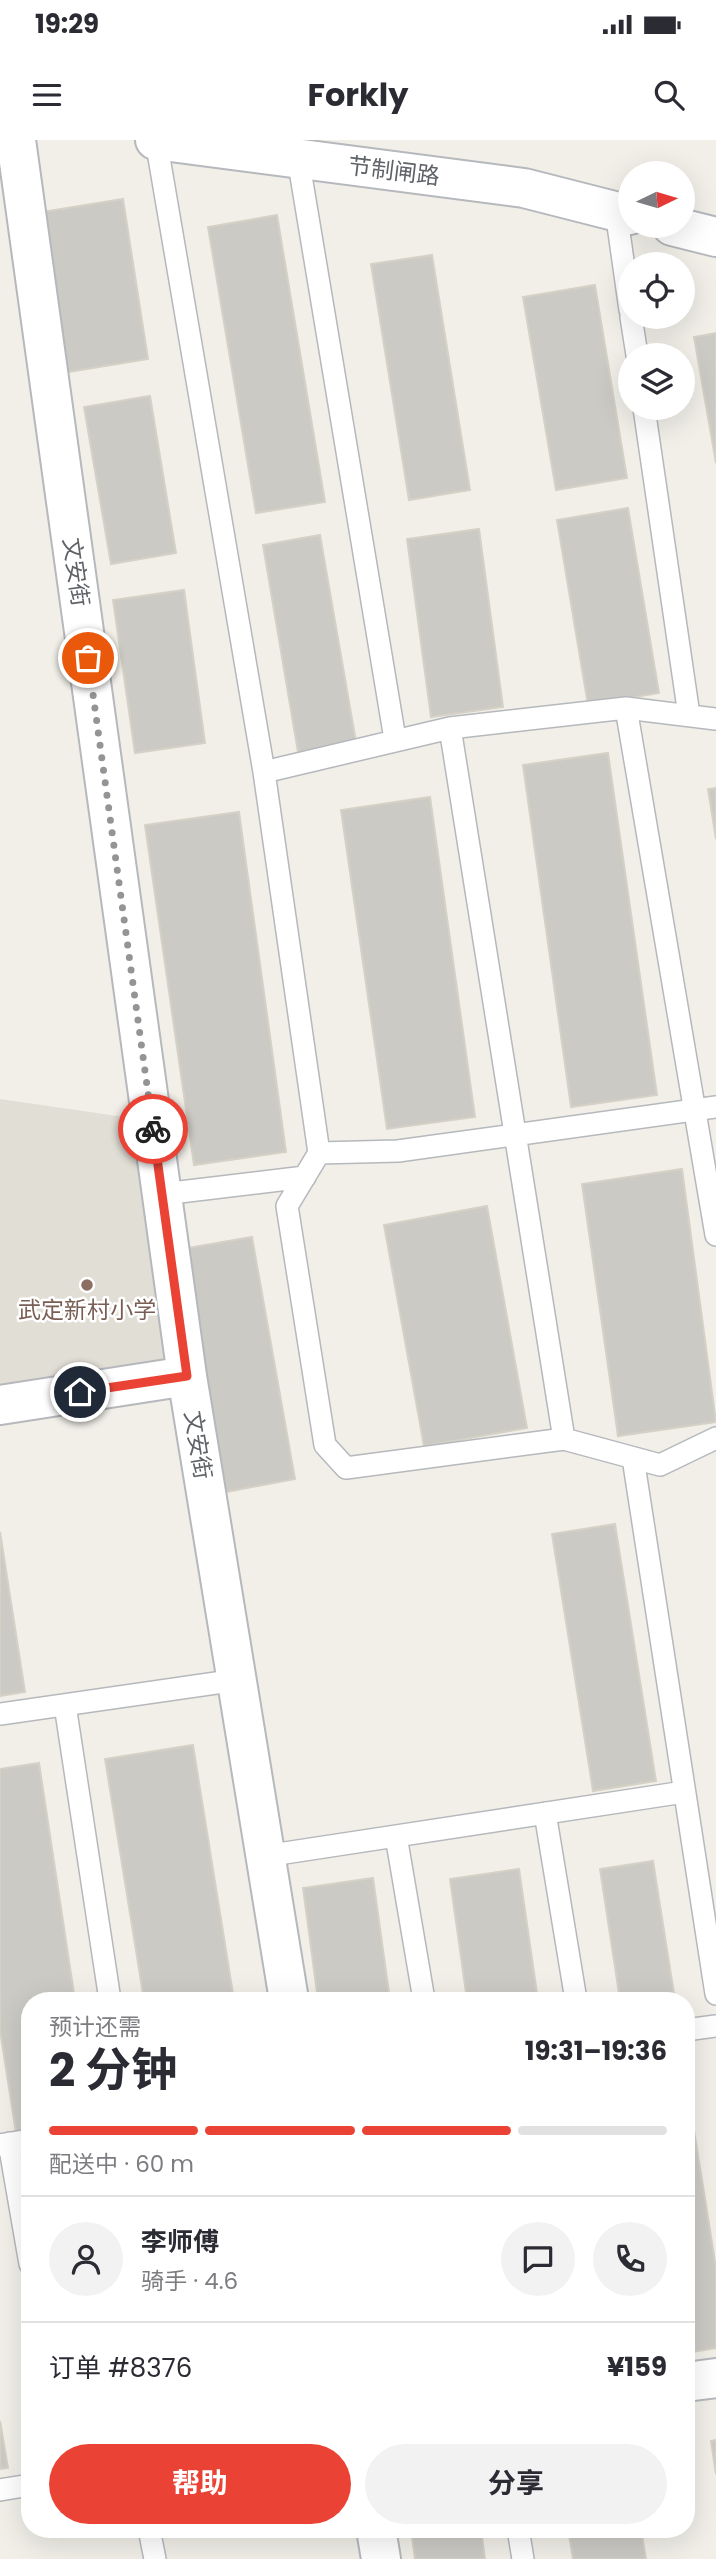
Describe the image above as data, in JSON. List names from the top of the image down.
{
  "streets": {
    "street": ["节制闸路", "文安街"]
  },
  "places": ["武定新村小学"],
  "north": "right",
  "page": {
    "status": "19:29",
    "header": "Forkly",
    "heading": ["2 分钟", "预计还需", "19:31–19:36"],
    "panel": [
      "李师傅",
      "骑手 · 4.6",
      "订单 #8376",
      "¥159"
    ],
    "bar": "配送中 · 60 m",
    "buttons": ["帮助", "分享"]
  }
}
